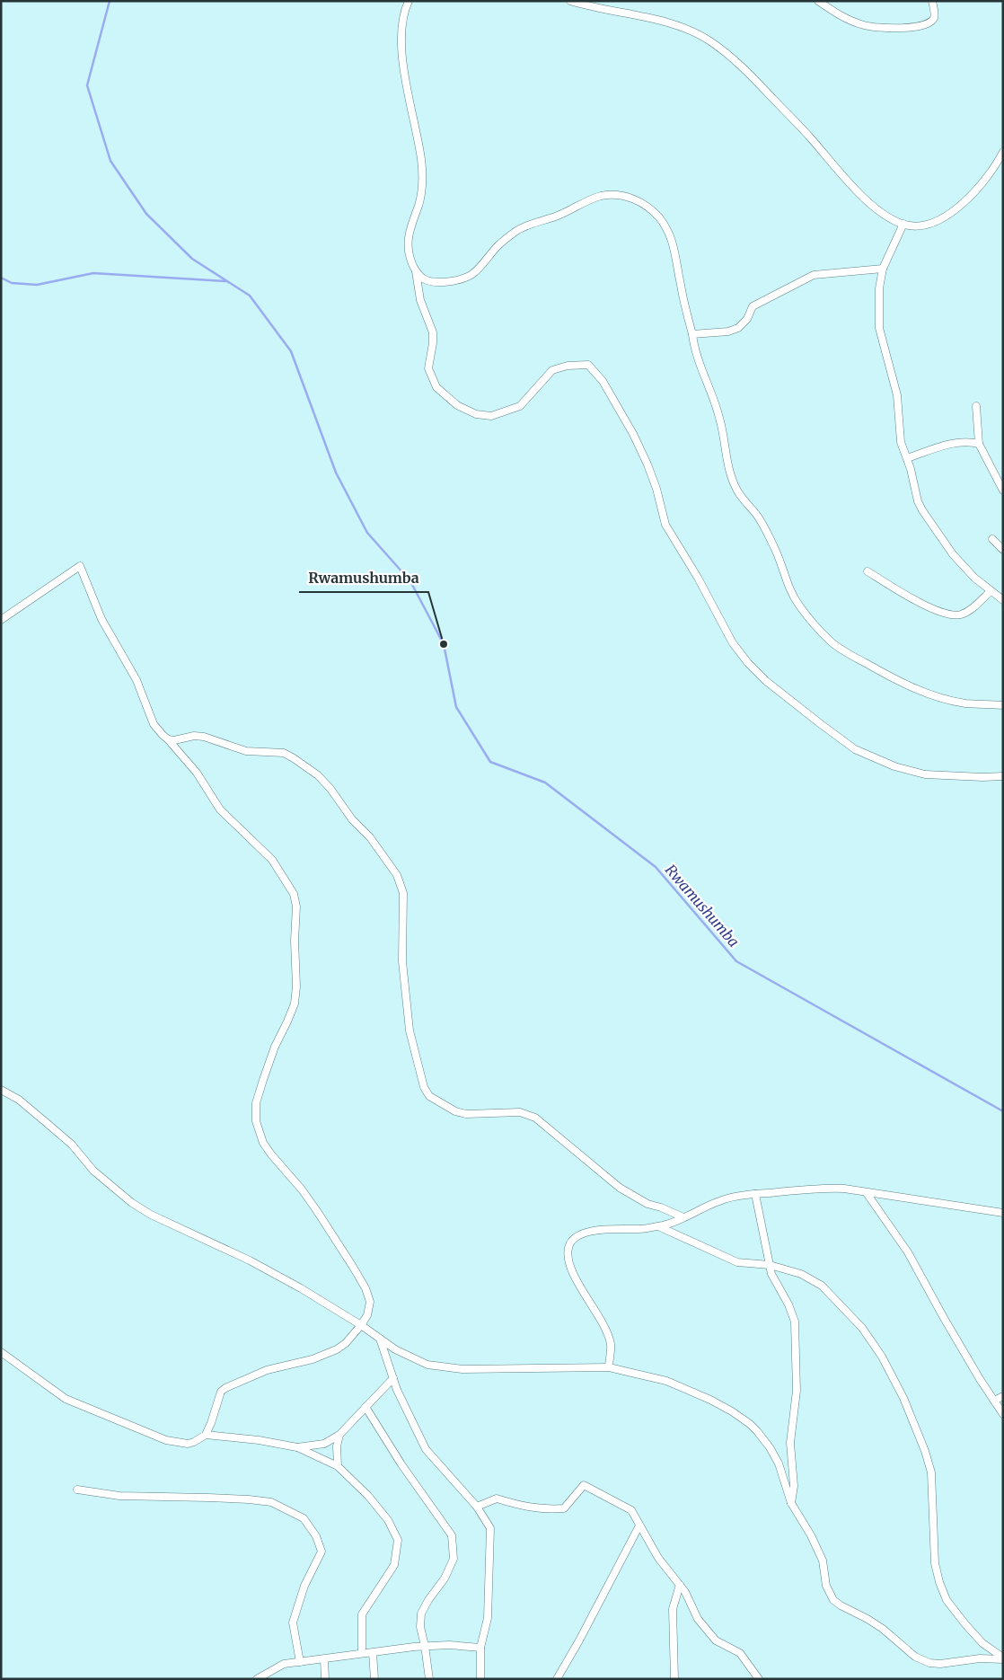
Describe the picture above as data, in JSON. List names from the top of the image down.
{
  "water": ["Rwamushumba"],
  "places": ["Rwamushumba"]
}
